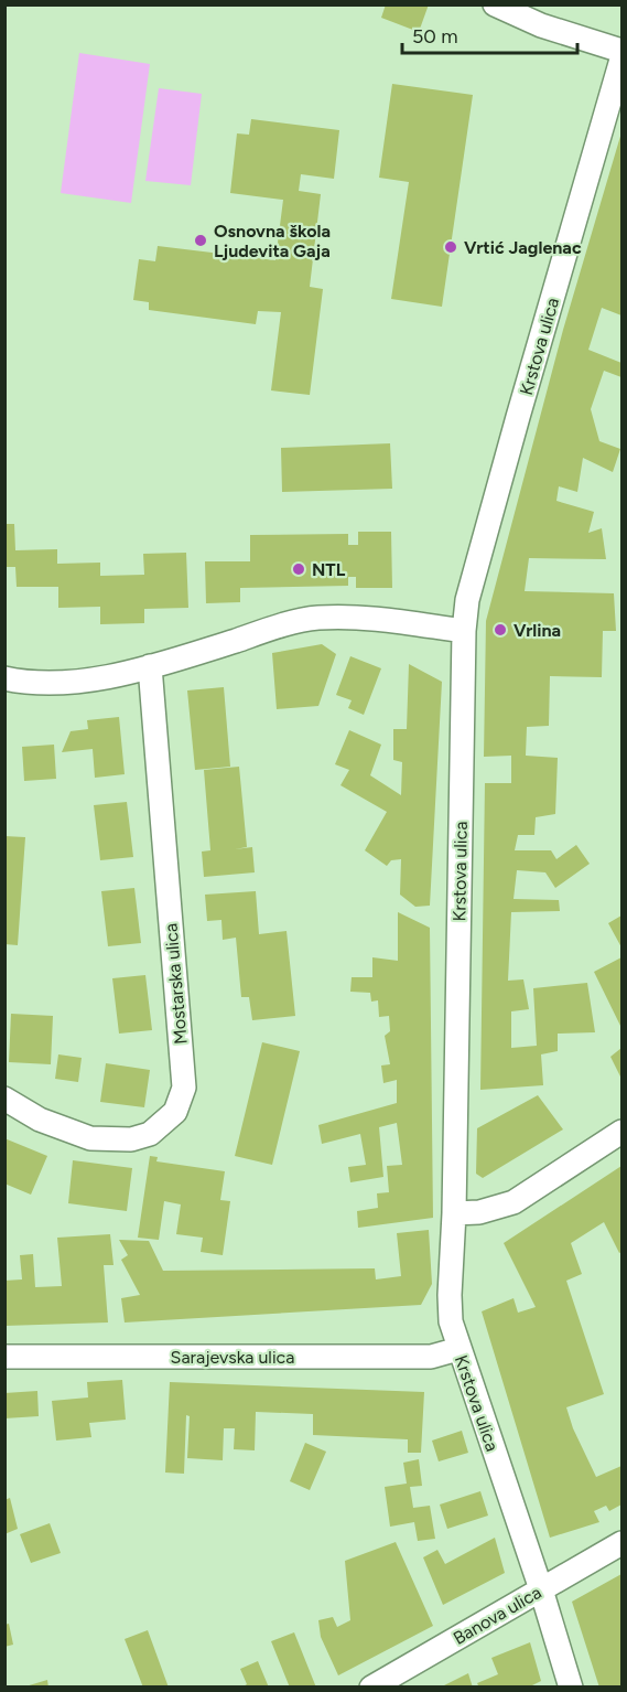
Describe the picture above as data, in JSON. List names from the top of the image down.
{
  "streets": {
    "street": [
      "Krstova ulica",
      "Mostarska ulica",
      "Sarajevska ulica",
      "Banova ulica"
    ]
  },
  "crossings": [
    ["Krstova ulica", "Sarajevska ulica"],
    ["Krstova ulica", "Banova ulica"]
  ],
  "places": [
    "Osnovna škola Ljudevita Gaja",
    "Vrtić Jaglenac",
    "NTL",
    "Vrlina"
  ],
  "scale_bar": "50 m"
}
